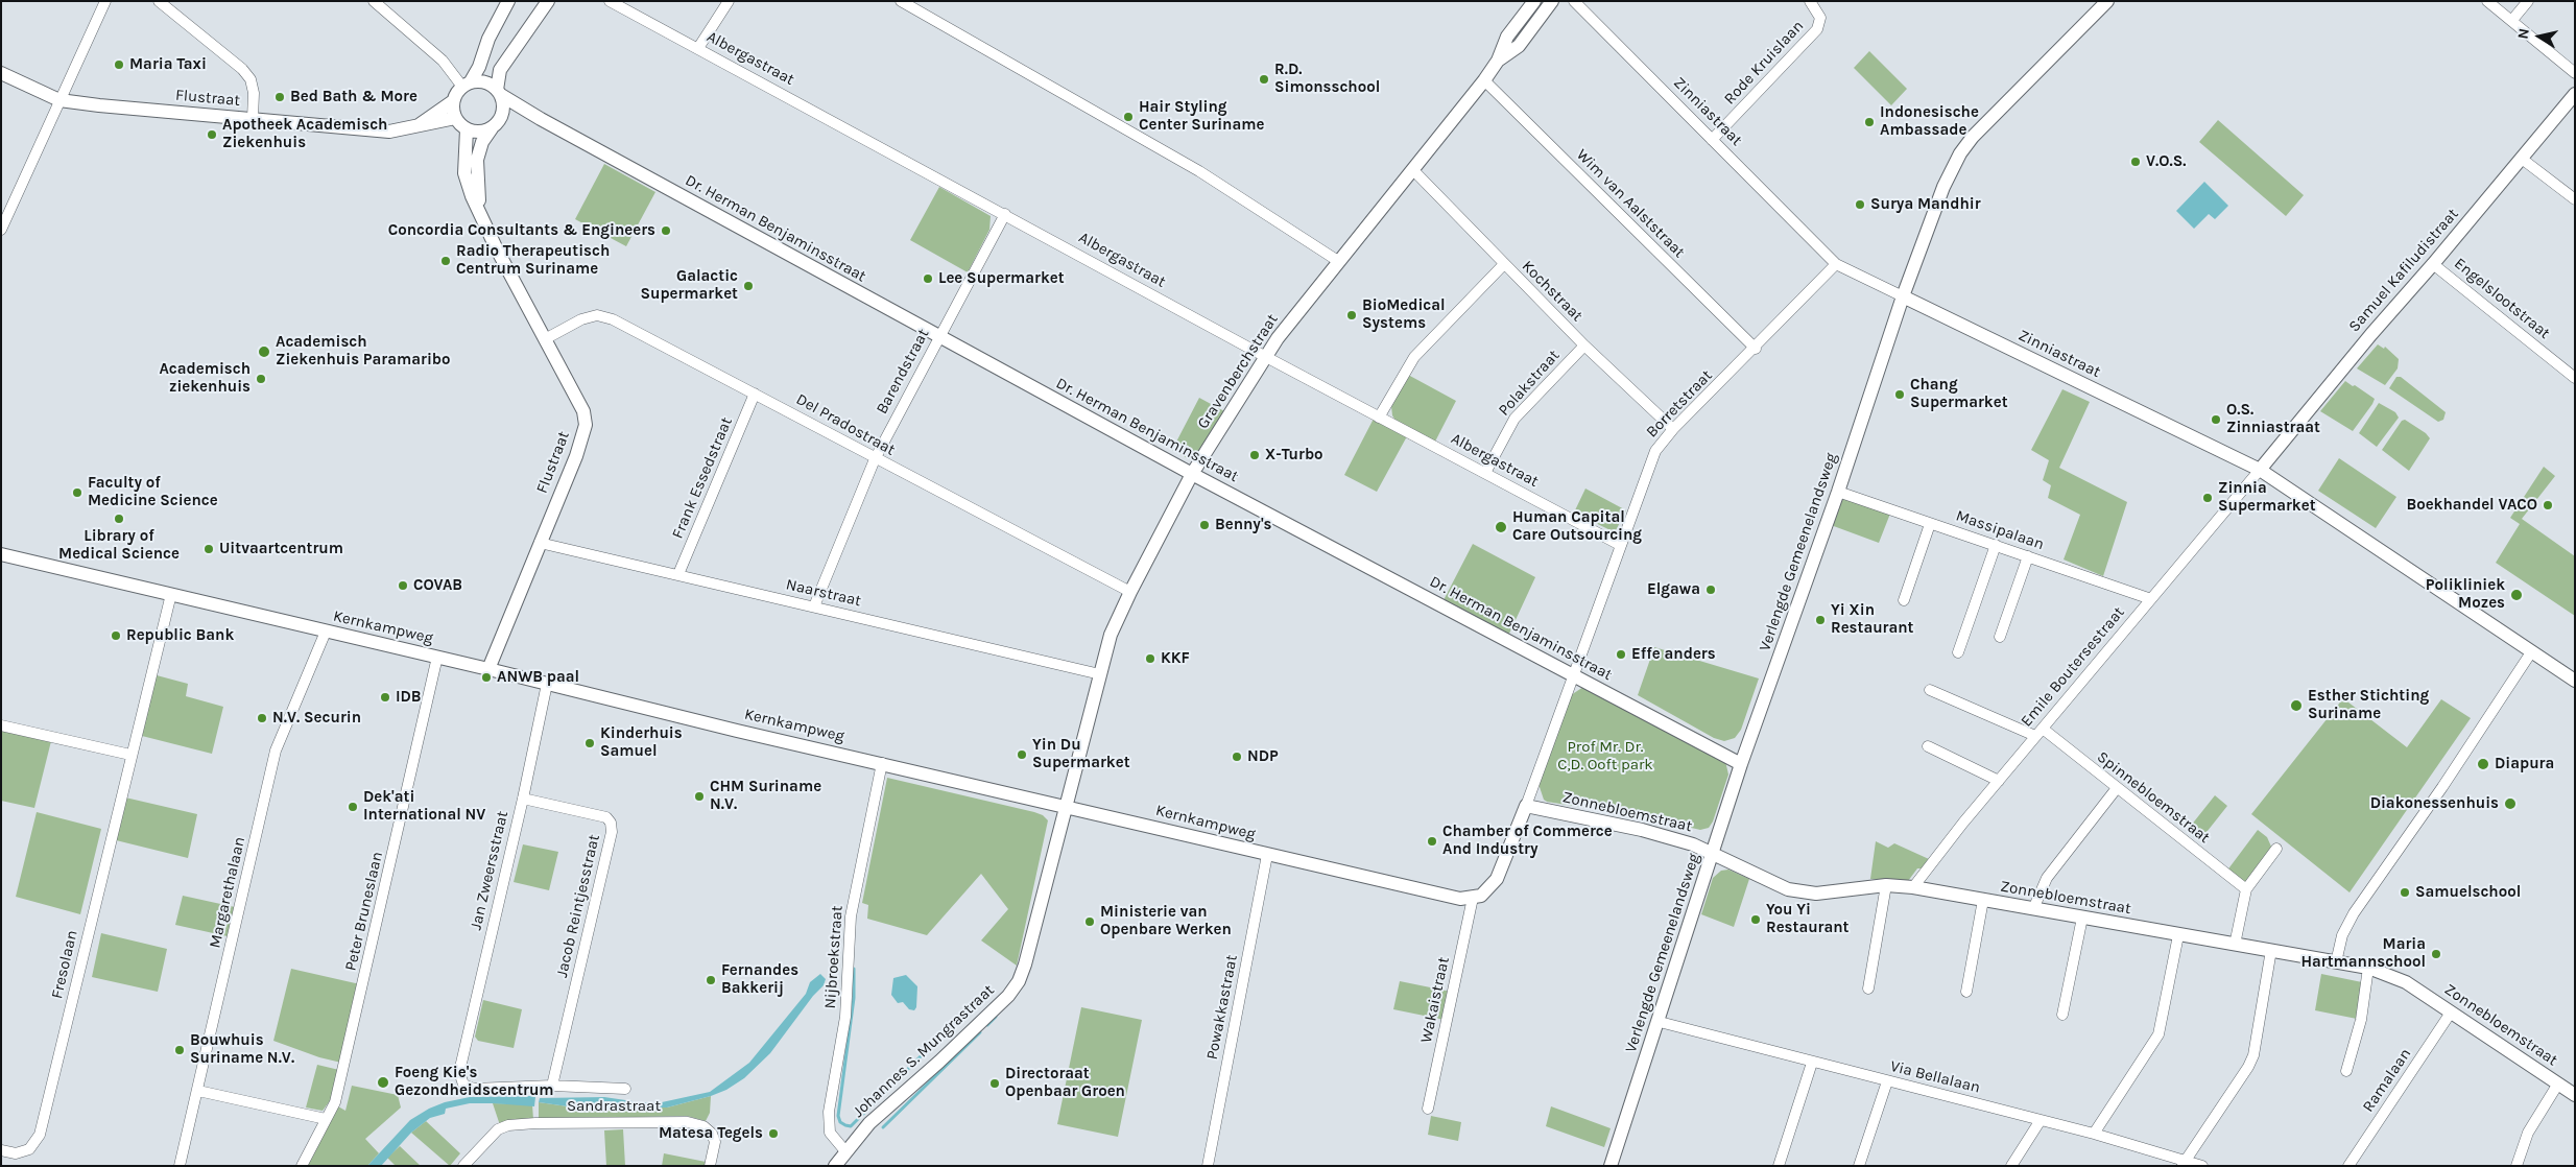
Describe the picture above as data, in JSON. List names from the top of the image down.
{
  "streets": {
    "street": [
      "Albergastraat",
      "Rode Kruislaan",
      "Flustraat",
      "Zinniastraat",
      "Wim van Aalststraat",
      "Dr. Herman Benjaminsstraat",
      "Samuel Kafiludistraat",
      "Kochstraat",
      "Engelslootstraat",
      "Barendstraat",
      "Gravenberchstraat",
      "Polakstraat",
      "Borretstraat",
      "Del Pradostraat",
      "Frank Essedstraat",
      "Massipalaan",
      "Verlengde Gemeenelandsweg",
      "Naarstraat",
      "Kernkampweg",
      "Emile Boutersestraat",
      "Spinnebloemstraat",
      "Zonnebloemstraat",
      "Jan Zweersstraat",
      "Margarethalaan",
      "Jacob Reintjesstraat",
      "Peter Bruneslaan",
      "Nijbroekstraat",
      "Fresolaan",
      "Wakaistraat",
      "Powakkastraat",
      "Johannes S. Mungrastraat",
      "Via Bellalaan",
      "Ramalaan",
      "Sandrastraat"
    ]
  },
  "crossings": [
    ["Albergastraat", "Barendstraat"],
    ["Albergastraat", "Gravenberchstraat"],
    ["Albergastraat", "Polakstraat"],
    ["Albergastraat", "Borretstraat"],
    ["Rode Kruislaan", "Zinniastraat"],
    ["Flustraat", "Dr. Herman Benjaminsstraat"],
    ["Flustraat", "Del Pradostraat"],
    ["Flustraat", "Naarstraat"],
    ["Flustraat", "Kernkampweg"],
    ["Zinniastraat", "Samuel Kafiludistraat"],
    ["Zinniastraat", "Borretstraat"],
    ["Zinniastraat", "Verlengde Gemeenelandsweg"],
    ["Zinniastraat", "Emile Boutersestraat"],
    ["Wim van Aalststraat", "Gravenberchstraat"],
    ["Wim van Aalststraat", "Borretstraat"],
    ["Dr. Herman Benjaminsstraat", "Barendstraat"],
    ["Dr. Herman Benjaminsstraat", "Gravenberchstraat"],
    ["Dr. Herman Benjaminsstraat", "Borretstraat"],
    ["Dr. Herman Benjaminsstraat", "Verlengde Gemeenelandsweg"],
    ["Samuel Kafiludistraat", "Engelslootstraat"],
    ["Samuel Kafiludistraat", "Emile Boutersestraat"],
    ["Kochstraat", "Gravenberchstraat"],
    ["Kochstraat", "Polakstraat"],
    ["Kochstraat", "Borretstraat"],
    ["Barendstraat", "Del Pradostraat"],
    ["Barendstraat", "Naarstraat"],
    ["Gravenberchstraat", "Del Pradostraat"],
    ["Gravenberchstraat", "Naarstraat"],
    ["Gravenberchstraat", "Kernkampweg"],
    ["Gravenberchstraat", "Johannes S. Mungrastraat"],
    ["Borretstraat", "Zonnebloemstraat"],
    ["Del Pradostraat", "Frank Essedstraat"],
    ["Frank Essedstraat", "Naarstraat"],
    ["Massipalaan", "Verlengde Gemeenelandsweg"],
    ["Massipalaan", "Emile Boutersestraat"],
    ["Verlengde Gemeenelandsweg", "Zonnebloemstraat"],
    ["Verlengde Gemeenelandsweg", "Via Bellalaan"],
    ["Kernkampweg", "Jan Zweersstraat"],
    ["Kernkampweg", "Margarethalaan"],
    ["Kernkampweg", "Peter Bruneslaan"],
    ["Kernkampweg", "Nijbroekstraat"],
    ["Kernkampweg", "Fresolaan"],
    ["Kernkampweg", "Wakaistraat"],
    ["Kernkampweg", "Powakkastraat"],
    ["Kernkampweg", "Johannes S. Mungrastraat"],
    ["Emile Boutersestraat", "Spinnebloemstraat"],
    ["Emile Boutersestraat", "Zonnebloemstraat"],
    ["Zonnebloemstraat", "Ramalaan"],
    ["Jan Zweersstraat", "Jacob Reintjesstraat"],
    ["Nijbroekstraat", "Johannes S. Mungrastraat"]
  ],
  "parks": ["Prof Mr. Dr. C,D. Ooft park"],
  "places": [
    "Maria Taxi",
    "R.D. Simonsschool",
    "Bed Bath & More",
    "Hair Styling Center Suriname",
    "Indonesische Ambassade",
    "Apotheek Academisch Ziekenhuis",
    "V.O.S.",
    "Surya Mandhir",
    "Concordia Consultants & Engineers",
    "Radio Therapeutisch Centrum Suriname",
    "Lee Supermarket",
    "Galactic Supermarket",
    "BioMedical Systems",
    "Academisch Ziekenhuis Paramaribo",
    "Academisch ziekenhuis",
    "Chang Supermarket",
    "O.S. Zinniastraat",
    "X-Turbo",
    "Faculty of Medicine Science",
    "Zinnia Supermarket",
    "Boekhandel VACO",
    "Library of Medical Science",
    "Benny's",
    "Human Capital Care Outsourcing",
    "Uitvaartcentrum",
    "COVAB",
    "Elgawa",
    "Polikliniek Mozes",
    "Yi Xin Restaurant",
    "Republic Bank",
    "Effe anders",
    "KKF",
    "ANWB paal",
    "IDB",
    "Esther Stichting Suriname",
    "N.V. Securin",
    "Kinderhuis Samuel",
    "Yin Du Supermarket",
    "NDP",
    "Diapura",
    "CHM Suriname N.V.",
    "Diakonessenhuis",
    "Dek'ati International NV",
    "Chamber of Commerce And Industry",
    "Samuelschool",
    "You Yi Restaurant",
    "Ministerie van Openbare Werken",
    "Maria Hartmannschool",
    "Fernandes Bakkerij",
    "Bouwhuis Suriname N.V.",
    "Foeng Kie's Gezondheidscentrum",
    "Directoraat Openbaar Groen",
    "Matesa Tegels"
  ],
  "north": "left"
}
